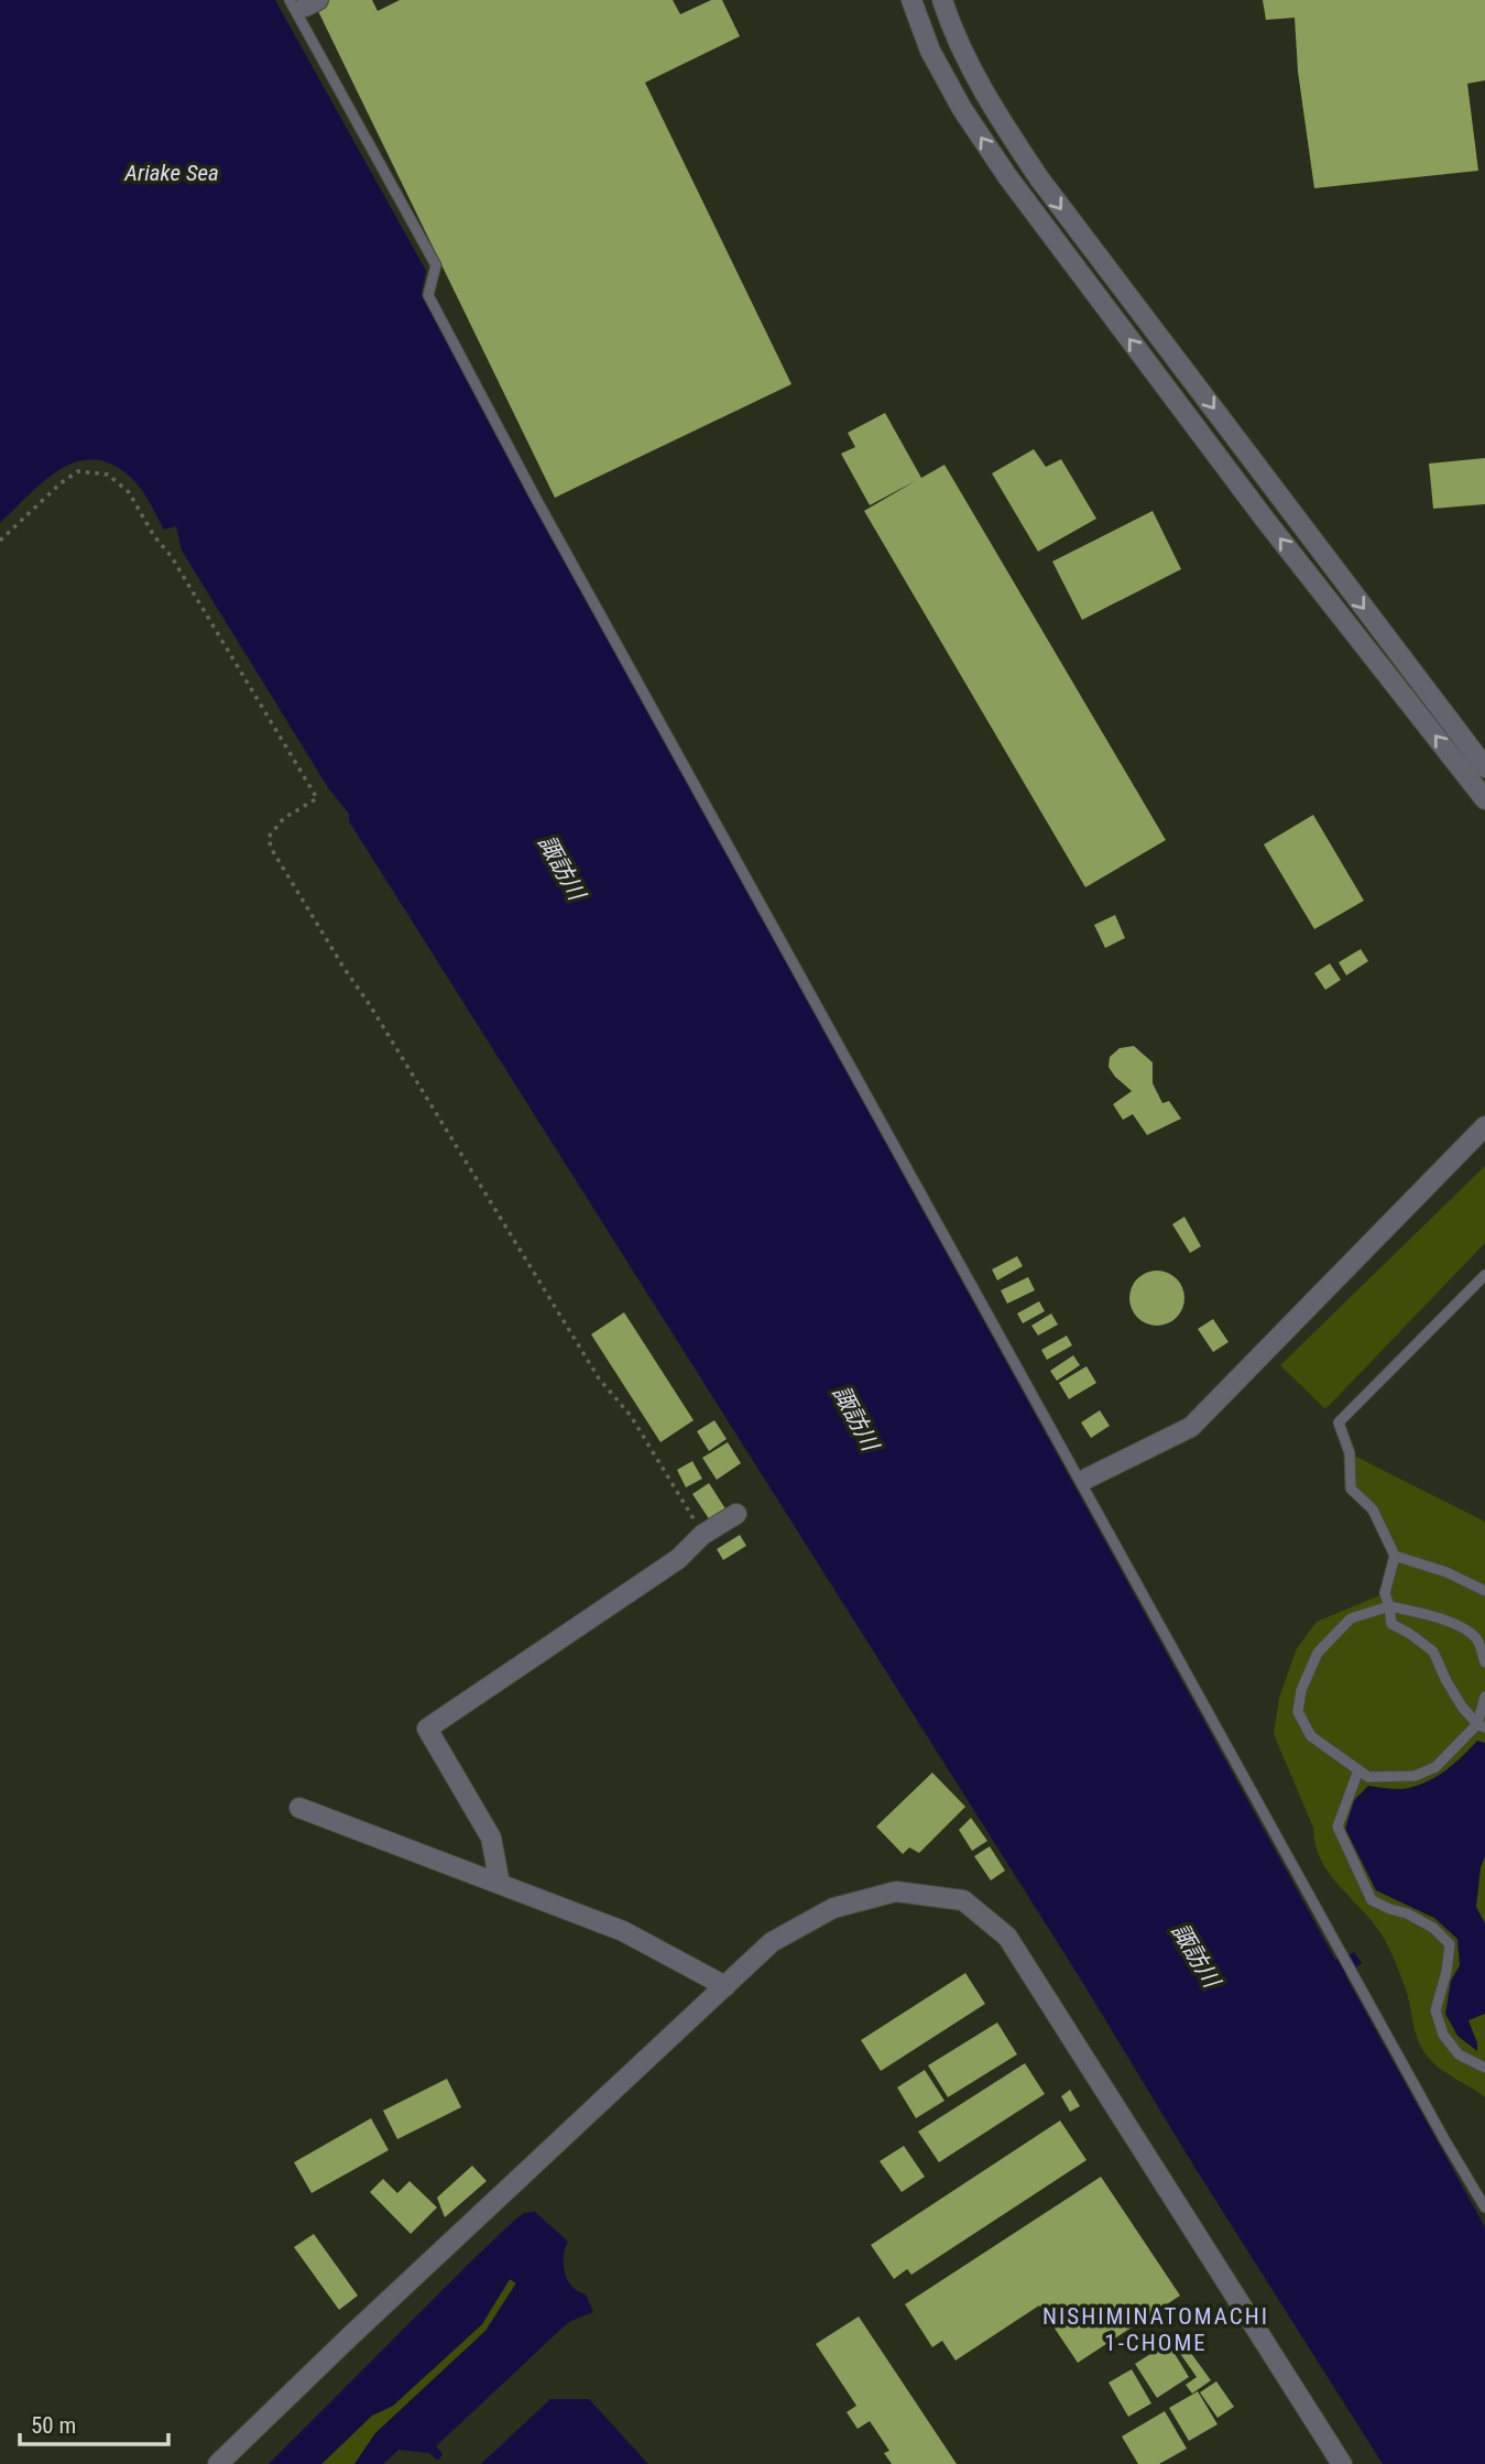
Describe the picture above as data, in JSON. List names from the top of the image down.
{
  "districts": ["NISHIMINATOMACHI 1-CHOME"],
  "water": ["Ariake Sea", "諏訪川"],
  "scale_bar": "50 m"
}
